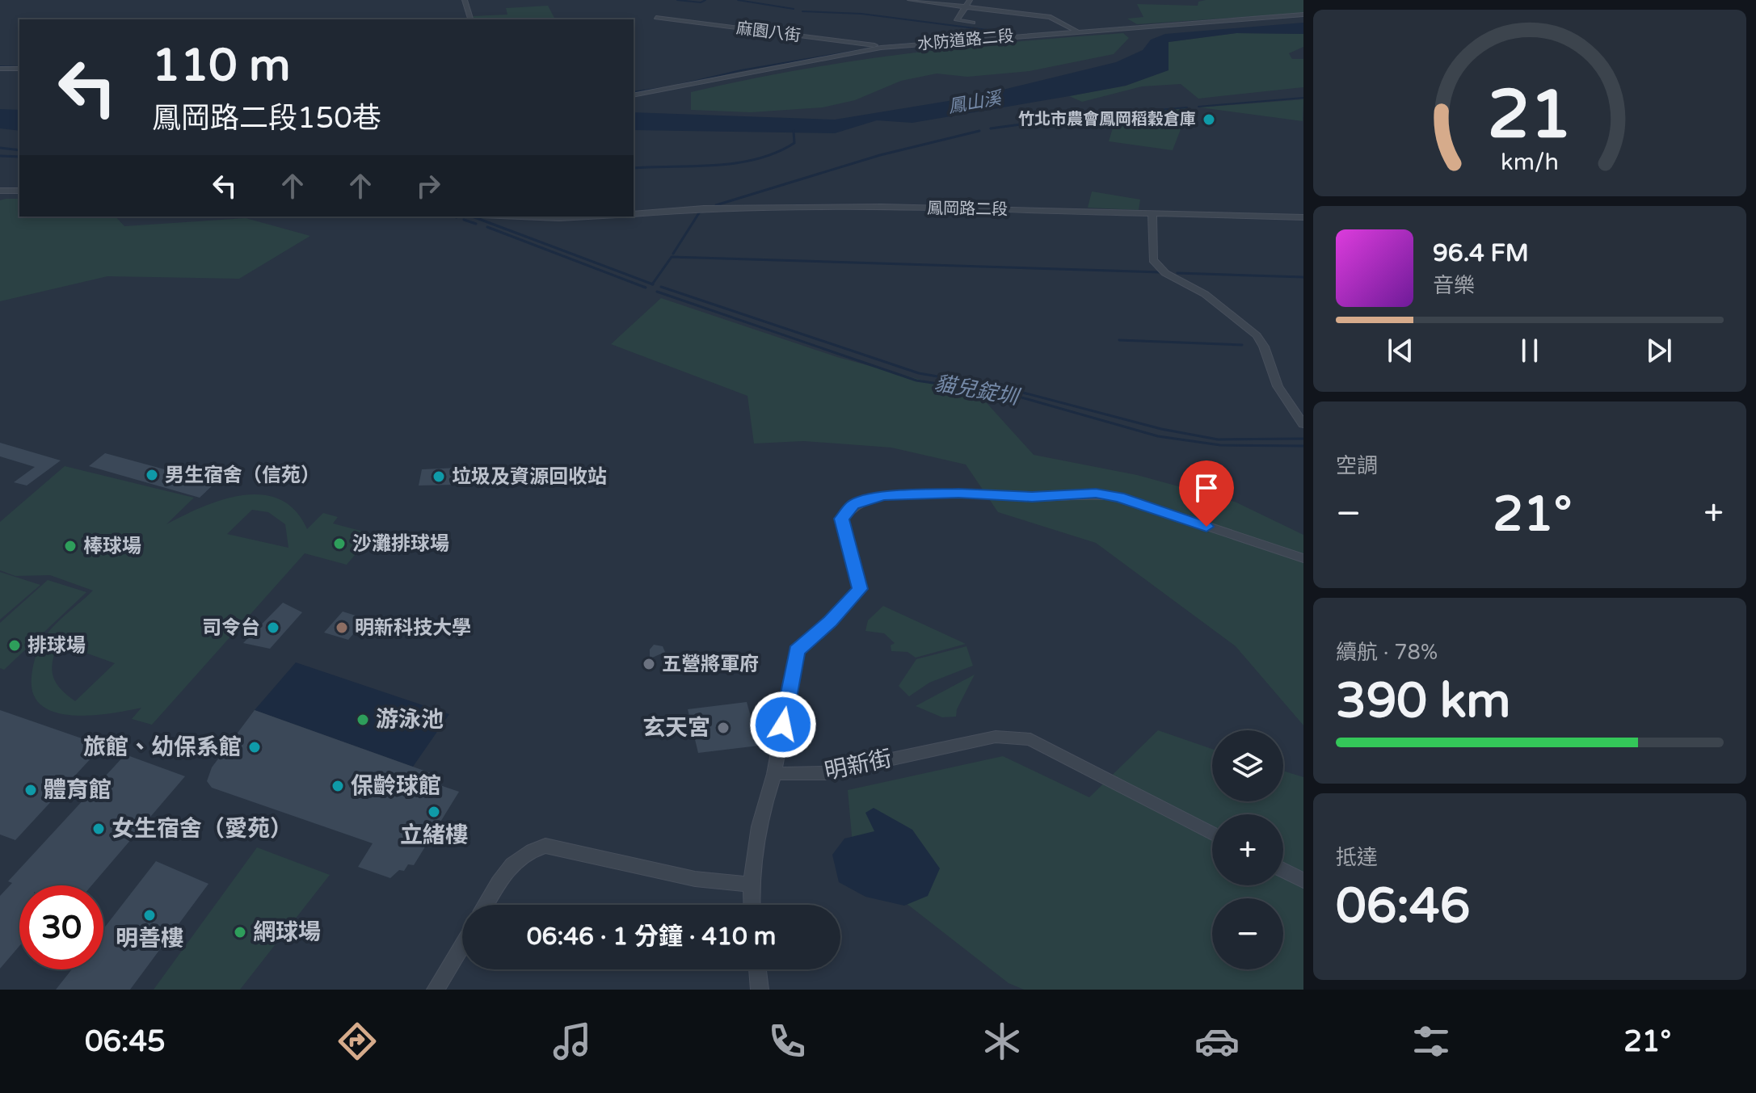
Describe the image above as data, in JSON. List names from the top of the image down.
{
  "streets": {
    "street": [
      "麻園八街",
      "水防道路二段",
      "鳳岡路二段",
      "明新街"
    ]
  },
  "crossings": [
    ["麻園八街", "水防道路二段"]
  ],
  "water": ["鳳山溪", "貓兒錠圳"],
  "places": [
    "竹北市農會鳳岡稻穀倉庫",
    "男生宿舍（信苑）",
    "垃圾及資源回收站",
    "沙灘排球場",
    "棒球場",
    "司令台",
    "明新科技大學",
    "排球場",
    "五營將軍府",
    "游泳池",
    "玄天宮",
    "旅館、幼保系館",
    "保齡球館",
    "體育館",
    "立緒樓",
    "女生宿舍（愛苑）",
    "明善樓",
    "網球場"
  ],
  "page": {
    "turn": ["110 m", "鳳岡路二段150巷"],
    "song": ["96.4 FM", "音樂"],
    "tile": [
      "空調",
      ["續航 · 78%", "390 km"],
      ["抵達", "06:46"]
    ],
    "heat": ["−", "21°", "+"],
    "map_buttons": ["+", "−"],
    "limit": "30",
    "trip": "06:46 · 1 分鐘 · 410 m",
    "tabs": ["06:45", "21°"],
    "gauge": ["21", "km/h"]
  }
}
